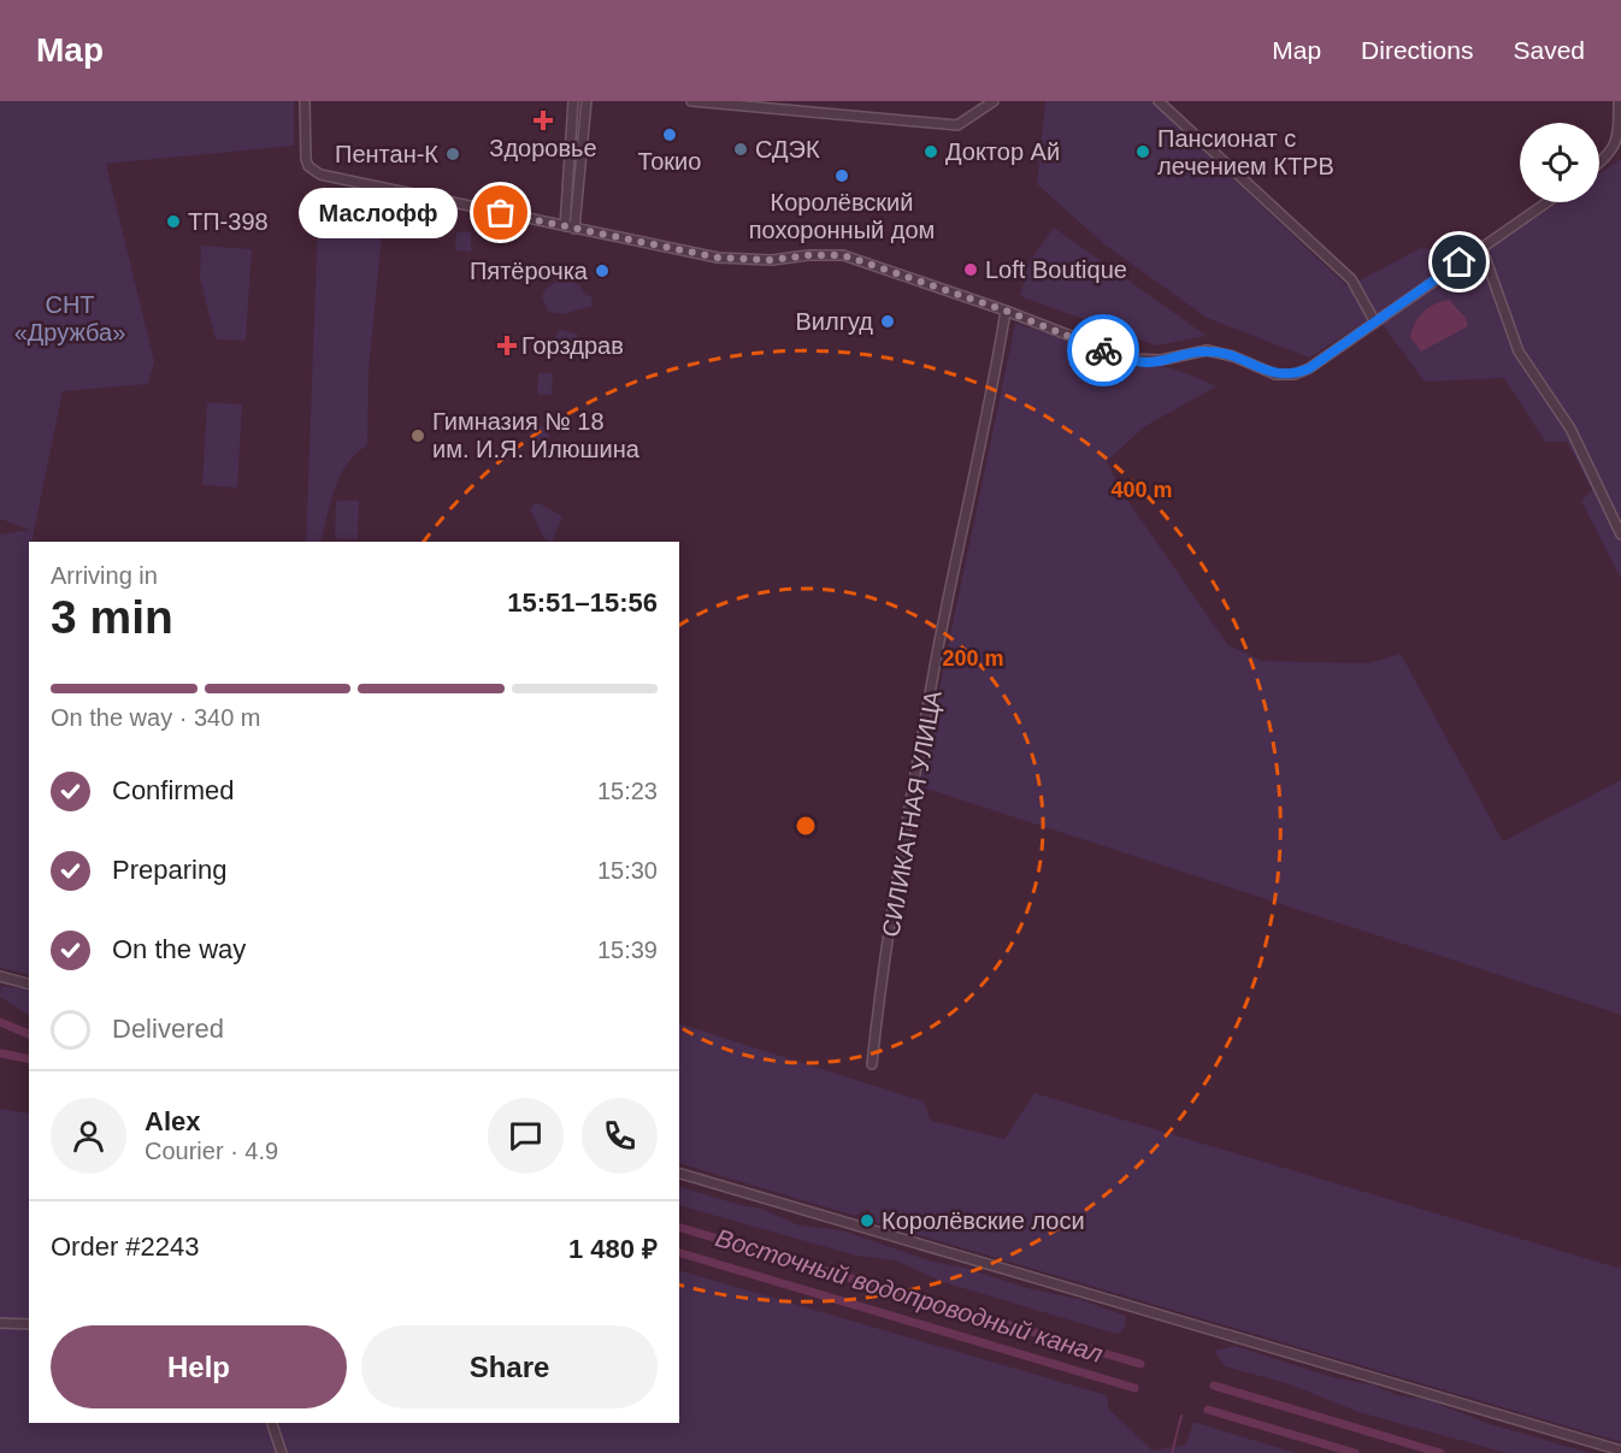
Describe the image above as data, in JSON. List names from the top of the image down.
{
  "streets": {
    "street": ["СИЛИКАТНАЯ УЛИЦА"]
  },
  "water": ["Восточный водопроводный канал"],
  "parks": ["СНТ «Дружба»"],
  "places": {
    "health": ["Здоровье", "Горздрав"],
    "other": [
      "Токио",
      "СДЭК",
      "Доктор Ай",
      "Пансионат с лечением КТРВ",
      "Пентан-К",
      "Королёвский похоронный дом",
      "Маслофф",
      "ТП-398",
      "Loft Boutique",
      "Пятёрочка",
      "Вилгуд",
      "Гимназия № 18 им. И.Я. Илюшина",
      "Королёвские лоси"
    ]
  },
  "page": {
    "header": "Map",
    "nav": ["Map", "Directions", "Saved"],
    "bubble": "Маслофф",
    "heading": ["3 min", "Arriving in", "15:51–15:56"],
    "panel": [
      "Alex",
      "Courier · 4.9",
      "Order #2243",
      "1 480 ₽"
    ],
    "bar": "On the way · 340 m",
    "list": [
      ["Confirmed", "15:23"],
      ["Preparing", "15:30"],
      ["On the way", "15:39"],
      "Delivered"
    ],
    "buttons": ["Help", "Share"]
  },
  "rings": ["400 m", "200 m"]
}
